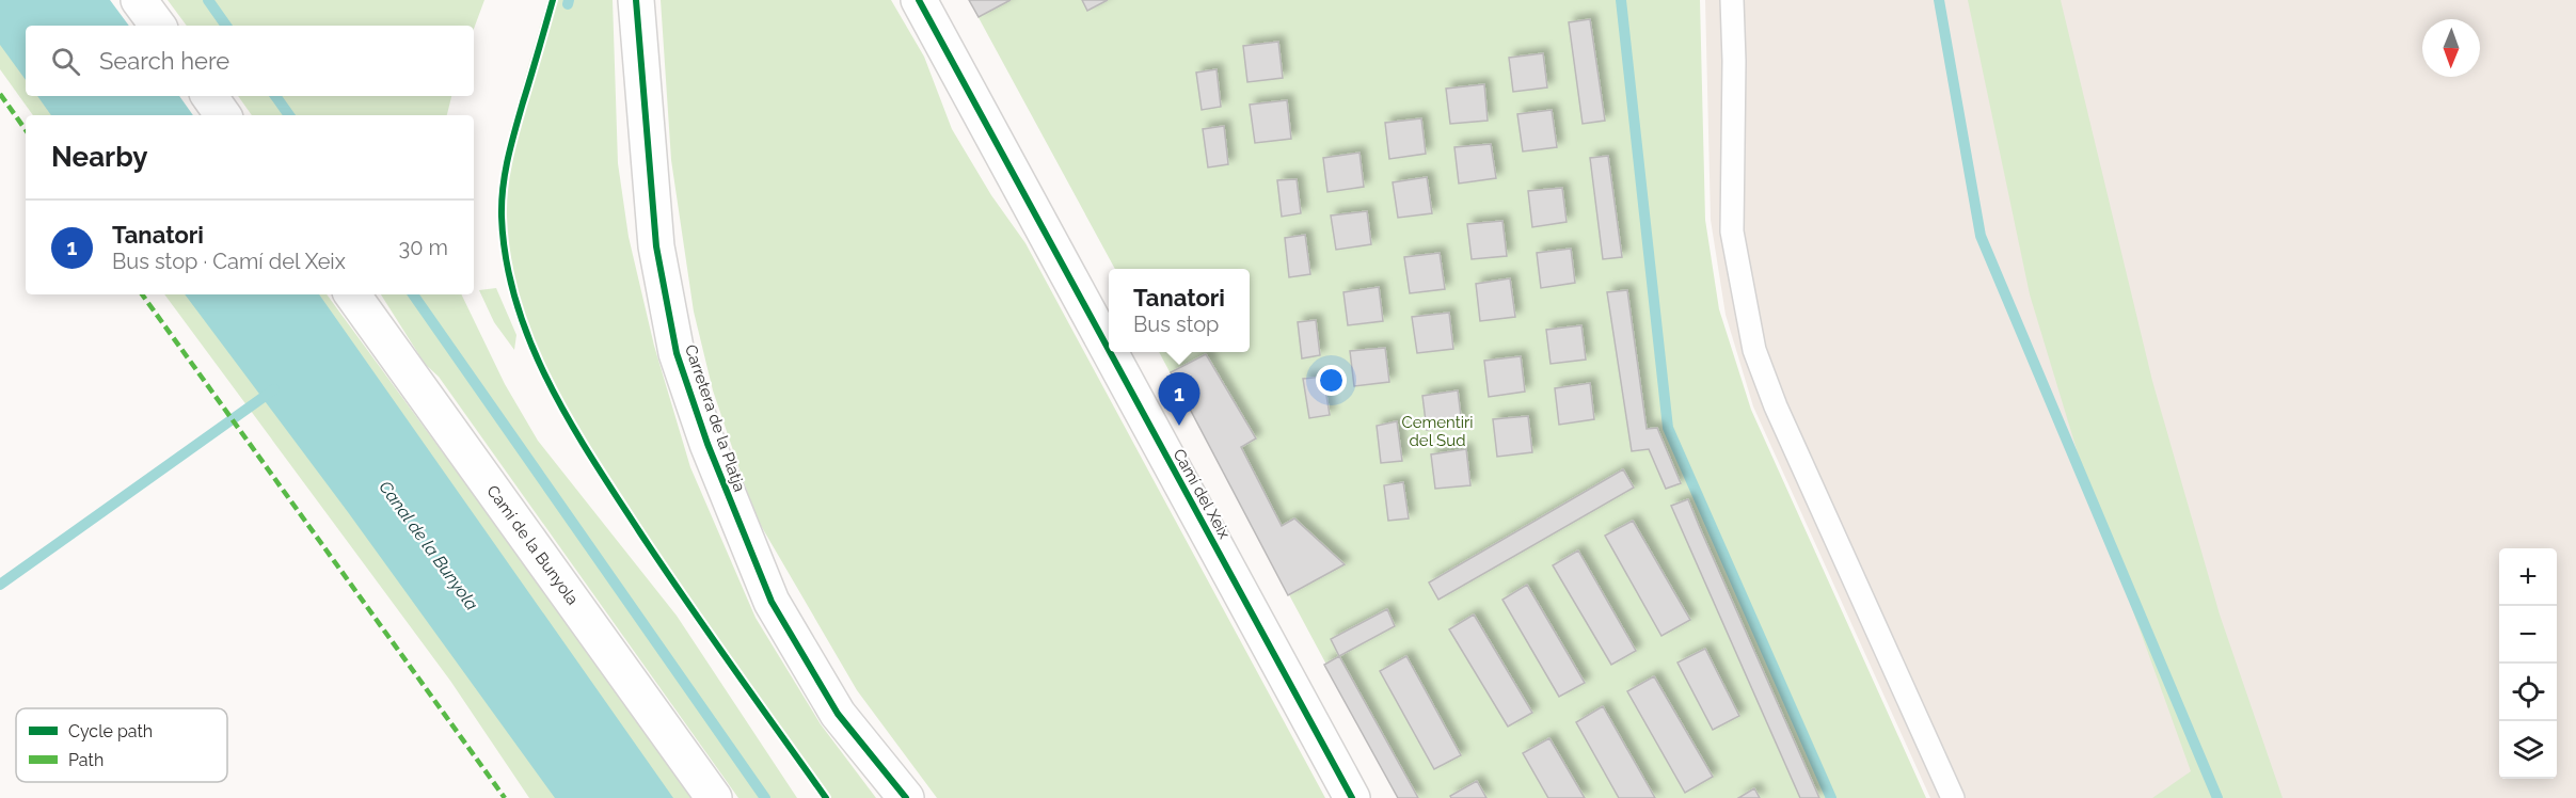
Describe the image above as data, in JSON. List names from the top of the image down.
{
  "streets": {
    "street": ["Carretera de la Platja", "Camí del Xeix", "Camí de la Bunyola"]
  },
  "water": ["Canal de la Bunyola"],
  "parks": ["Cementiri del Sud"],
  "legend": ["Cycle path", "Path"],
  "north": "bottom",
  "page": {
    "search": "Search here",
    "heading": "Nearby",
    "list": [
      {
        "mark": "1",
        "name": "Tanatori",
        "note": "Bus stop · Camí del Xeix",
        "value": "30 m"
      }
    ],
    "popup": ["Tanatori", "Bus stop"],
    "pins": "1",
    "map_buttons": ["+", "−"]
  }
}
